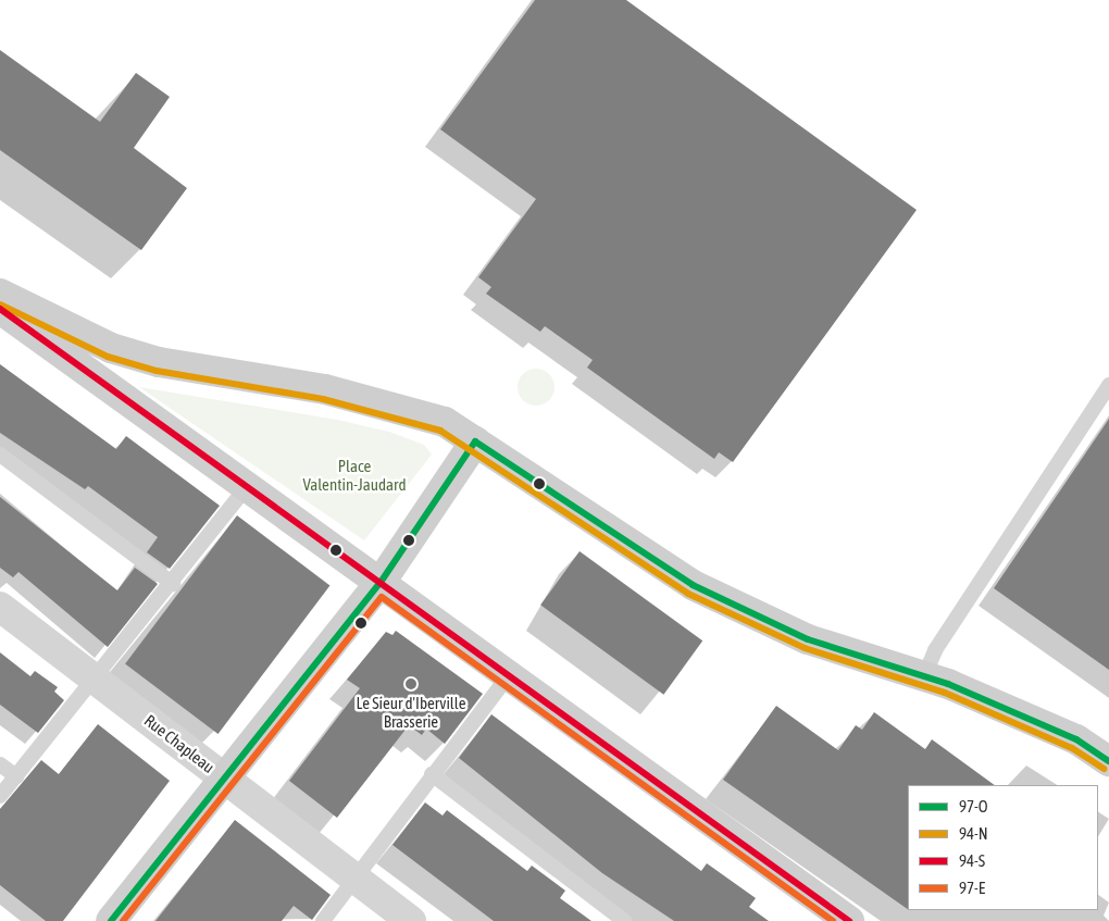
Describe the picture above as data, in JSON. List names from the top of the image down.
{
  "streets": {
    "street": ["Rue Chapleau"]
  },
  "parks": ["Place Valentin-Jaudard"],
  "places": ["Le Sieur d'Iberville Brasserie"],
  "lines": [
    "transit line 94-N",
    "transit line 94-S",
    "transit line 97-O",
    "transit line 97-E"
  ],
  "legend": [
    "97-O",
    "94-N",
    "94-S",
    "97-E"
  ]
}
